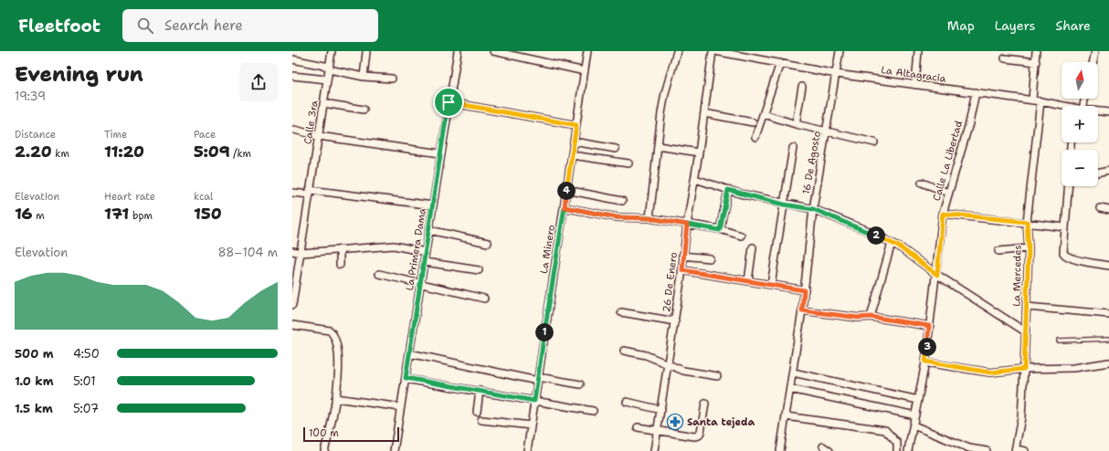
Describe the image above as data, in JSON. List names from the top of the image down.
{
  "streets": {
    "street": [
      "La Altagracia",
      "Calle 3ra",
      "Calle La Libertad",
      "16 De Agosto",
      "La Primera Dama",
      "La Minero",
      "La Mercedes",
      "26 De Enero"
    ]
  },
  "crossings": [
    ["La Altagracia", "Calle La Libertad"],
    ["La Altagracia", "16 De Agosto"],
    ["La Altagracia", "La Mercedes"]
  ],
  "places": {
    "pharmacy": ["Santa tejeda"]
  },
  "scale_bar": "100 m",
  "north": "top",
  "page": {
    "header": "Fleetfoot",
    "search": "Search here",
    "nav": ["Map", "Layers", "Share"],
    "heading": ["Evening run", "19:39"],
    "map_buttons": ["+", "−"],
    "stats": [
      ["Distance", "2.20 km"],
      ["Time", "11:20"],
      ["Pace", "5:09 /km"],
      ["Elevation", "16 m"],
      ["Heart rate", "171 bpm"],
      ["kcal", "150"]
    ],
    "pins": [
      "4",
      "2",
      "1",
      "3"
    ],
    "chart": ["Elevation", "88–104 m"],
    "list": [
      {
        "name": "500 m",
        "note": "4:50"
      },
      {
        "name": "1.0 km",
        "note": "5:01"
      },
      {
        "name": "1.5 km",
        "note": "5:07"
      }
    ],
    "scale": "100 m"
  }
}
